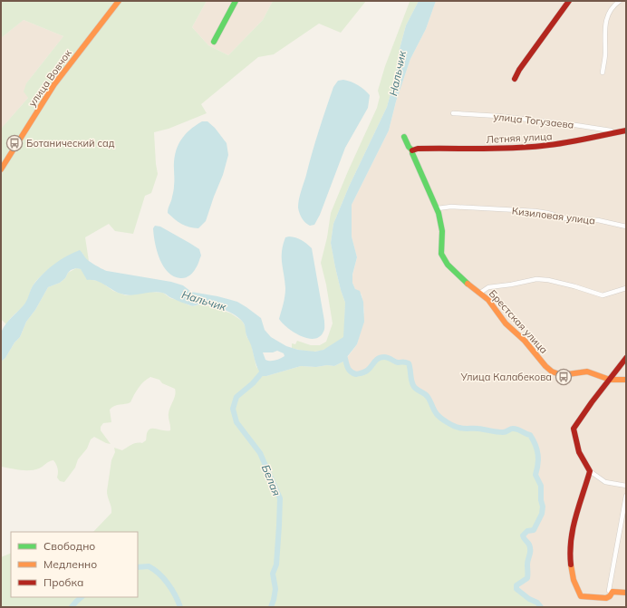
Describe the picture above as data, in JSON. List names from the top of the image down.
{
  "streets": {
    "street": [
      "улица Вовчок",
      "улица Тогузаева",
      "Летняя улица",
      "Кизиловая улица",
      "Брестская улица"
    ]
  },
  "crossings": [
    ["улица Тогузаева", "Летняя улица"],
    ["Летняя улица", "Брестская улица"],
    ["Кизиловая улица", "Брестская улица"]
  ],
  "water": ["Нальчик", "Белая"],
  "places": {
    "bus stop": ["Ботанический сад", "Улица Калабекова"]
  },
  "legend": ["Свободно", "Медленно", "Пробка"]
}
